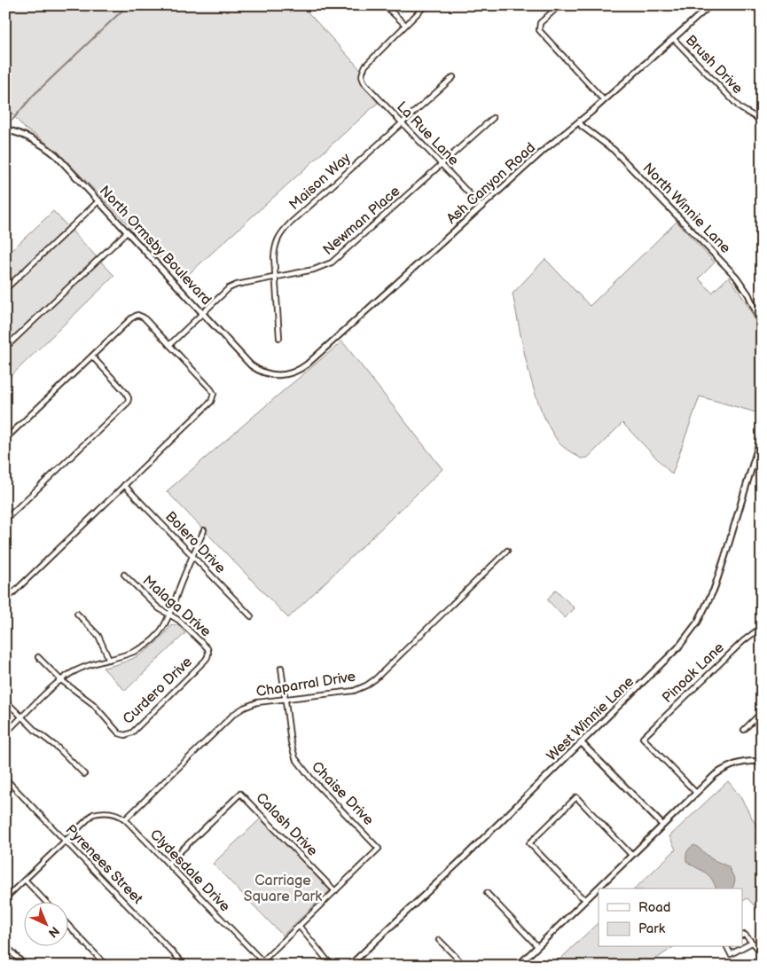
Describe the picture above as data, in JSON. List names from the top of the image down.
{
  "streets": {
    "street": [
      "Brush Drive",
      "La Rue Lane",
      "Maison Way",
      "Ash Canyon Road",
      "North Winnie Lane",
      "Newman Place",
      "North Ormsby Boulevard",
      "Bolero Drive",
      "Malaga Drive",
      "Pinoak Lane",
      "Chaparral Drive",
      "Curdero Drive",
      "West Winnie Lane",
      "Chaise Drive",
      "Calash Drive",
      "Pyrenees Street",
      "Clydesdale Drive"
    ]
  },
  "crossings": [
    ["Brush Drive", "Ash Canyon Road"],
    ["La Rue Lane", "Maison Way"],
    ["La Rue Lane", "Ash Canyon Road"],
    ["La Rue Lane", "Newman Place"],
    ["Maison Way", "Newman Place"],
    ["Ash Canyon Road", "North Winnie Lane"],
    ["Ash Canyon Road", "North Ormsby Boulevard"],
    ["Newman Place", "North Ormsby Boulevard"],
    ["Malaga Drive", "Curdero Drive"],
    ["Chaparral Drive", "Chaise Drive"],
    ["Chaparral Drive", "Clydesdale Drive"],
    ["Chaise Drive", "Calash Drive"],
    ["Calash Drive", "Clydesdale Drive"],
    ["Pyrenees Street", "Clydesdale Drive"]
  ],
  "parks": ["Carriage Square Park"],
  "legend": ["Road", "Park"],
  "north": "bottom right"
}
